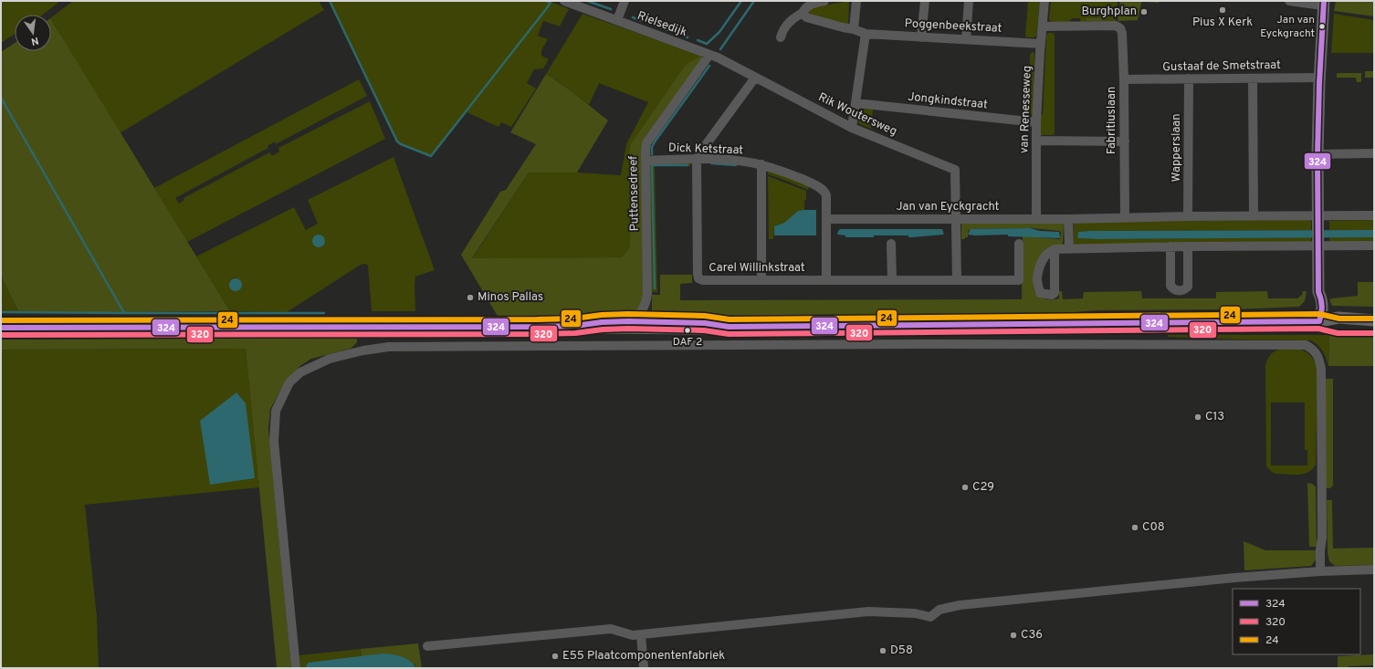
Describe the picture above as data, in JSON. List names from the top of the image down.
{
  "streets": {
    "street": [
      "Rielsedijk",
      "Poggenbeekstraat",
      "Gustaaf de Smetstraat",
      "Jongkindstraat",
      "van Renesseweg",
      "Rik Woutersweg",
      "Fabritiuslaan",
      "Wapperslaan",
      "Dick Ketstraat",
      "Puttensedreef",
      "Jan van Eyckgracht",
      "Carel Willinkstraat"
    ]
  },
  "crossings": [
    ["Rielsedijk", "Rik Woutersweg"],
    ["Rielsedijk", "Puttensedreef"],
    ["Poggenbeekstraat", "van Renesseweg"],
    ["Gustaaf de Smetstraat", "Fabritiuslaan"],
    ["Gustaaf de Smetstraat", "Wapperslaan"],
    ["Jongkindstraat", "van Renesseweg"],
    ["van Renesseweg", "Fabritiuslaan"],
    ["van Renesseweg", "Jan van Eyckgracht"],
    ["Rik Woutersweg", "Puttensedreef"],
    ["Rik Woutersweg", "Jan van Eyckgracht"],
    ["Fabritiuslaan", "Jan van Eyckgracht"],
    ["Wapperslaan", "Jan van Eyckgracht"],
    ["Dick Ketstraat", "Puttensedreef"],
    ["Dick Ketstraat", "Jan van Eyckgracht"],
    ["Dick Ketstraat", "Carel Willinkstraat"]
  ],
  "places": [
    "Pius X Kerk",
    "Burghplan",
    "Jan van Eyckgracht",
    "Minos Pallas",
    "DAF 2",
    "C13",
    "C29",
    "C08",
    "C36",
    "D58",
    "E55 Plaatcomponentenfabriek"
  ],
  "lines": ["transit line 324", "transit line 24", "transit line 320"],
  "legend": ["324", "320", "24"],
  "north": "bottom"
}
